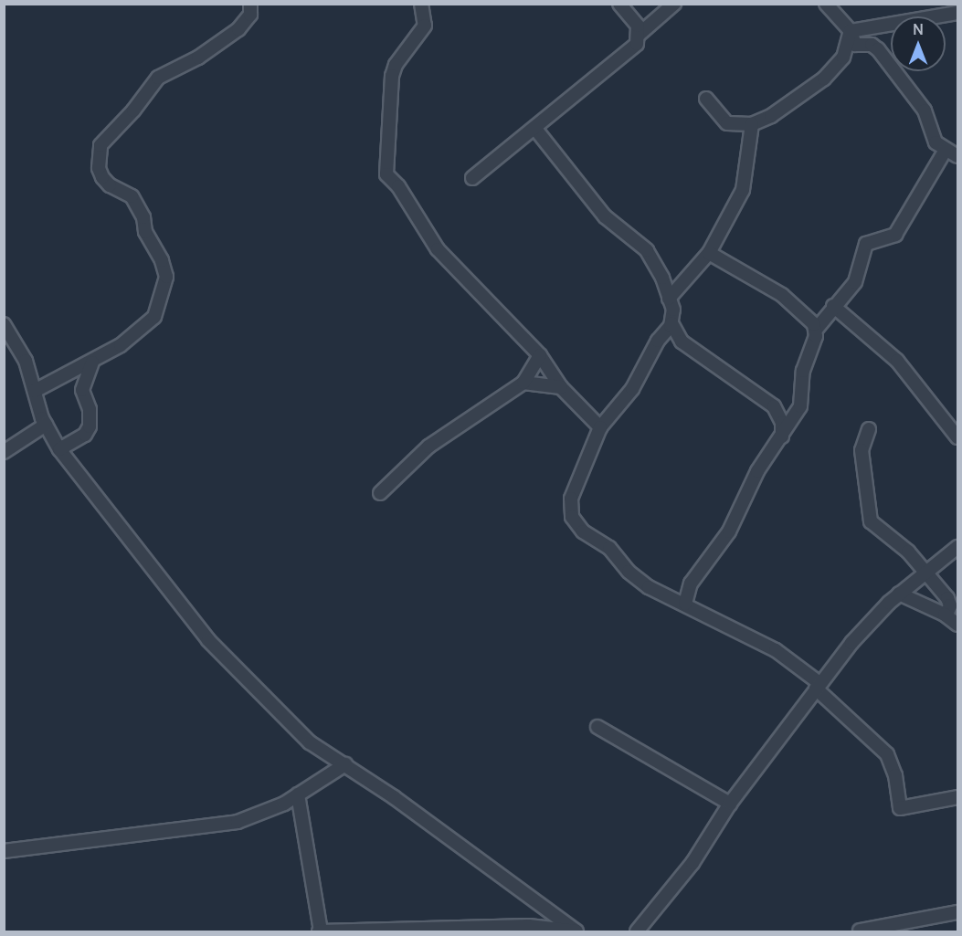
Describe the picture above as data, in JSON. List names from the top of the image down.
{
  "north": "top"
}
